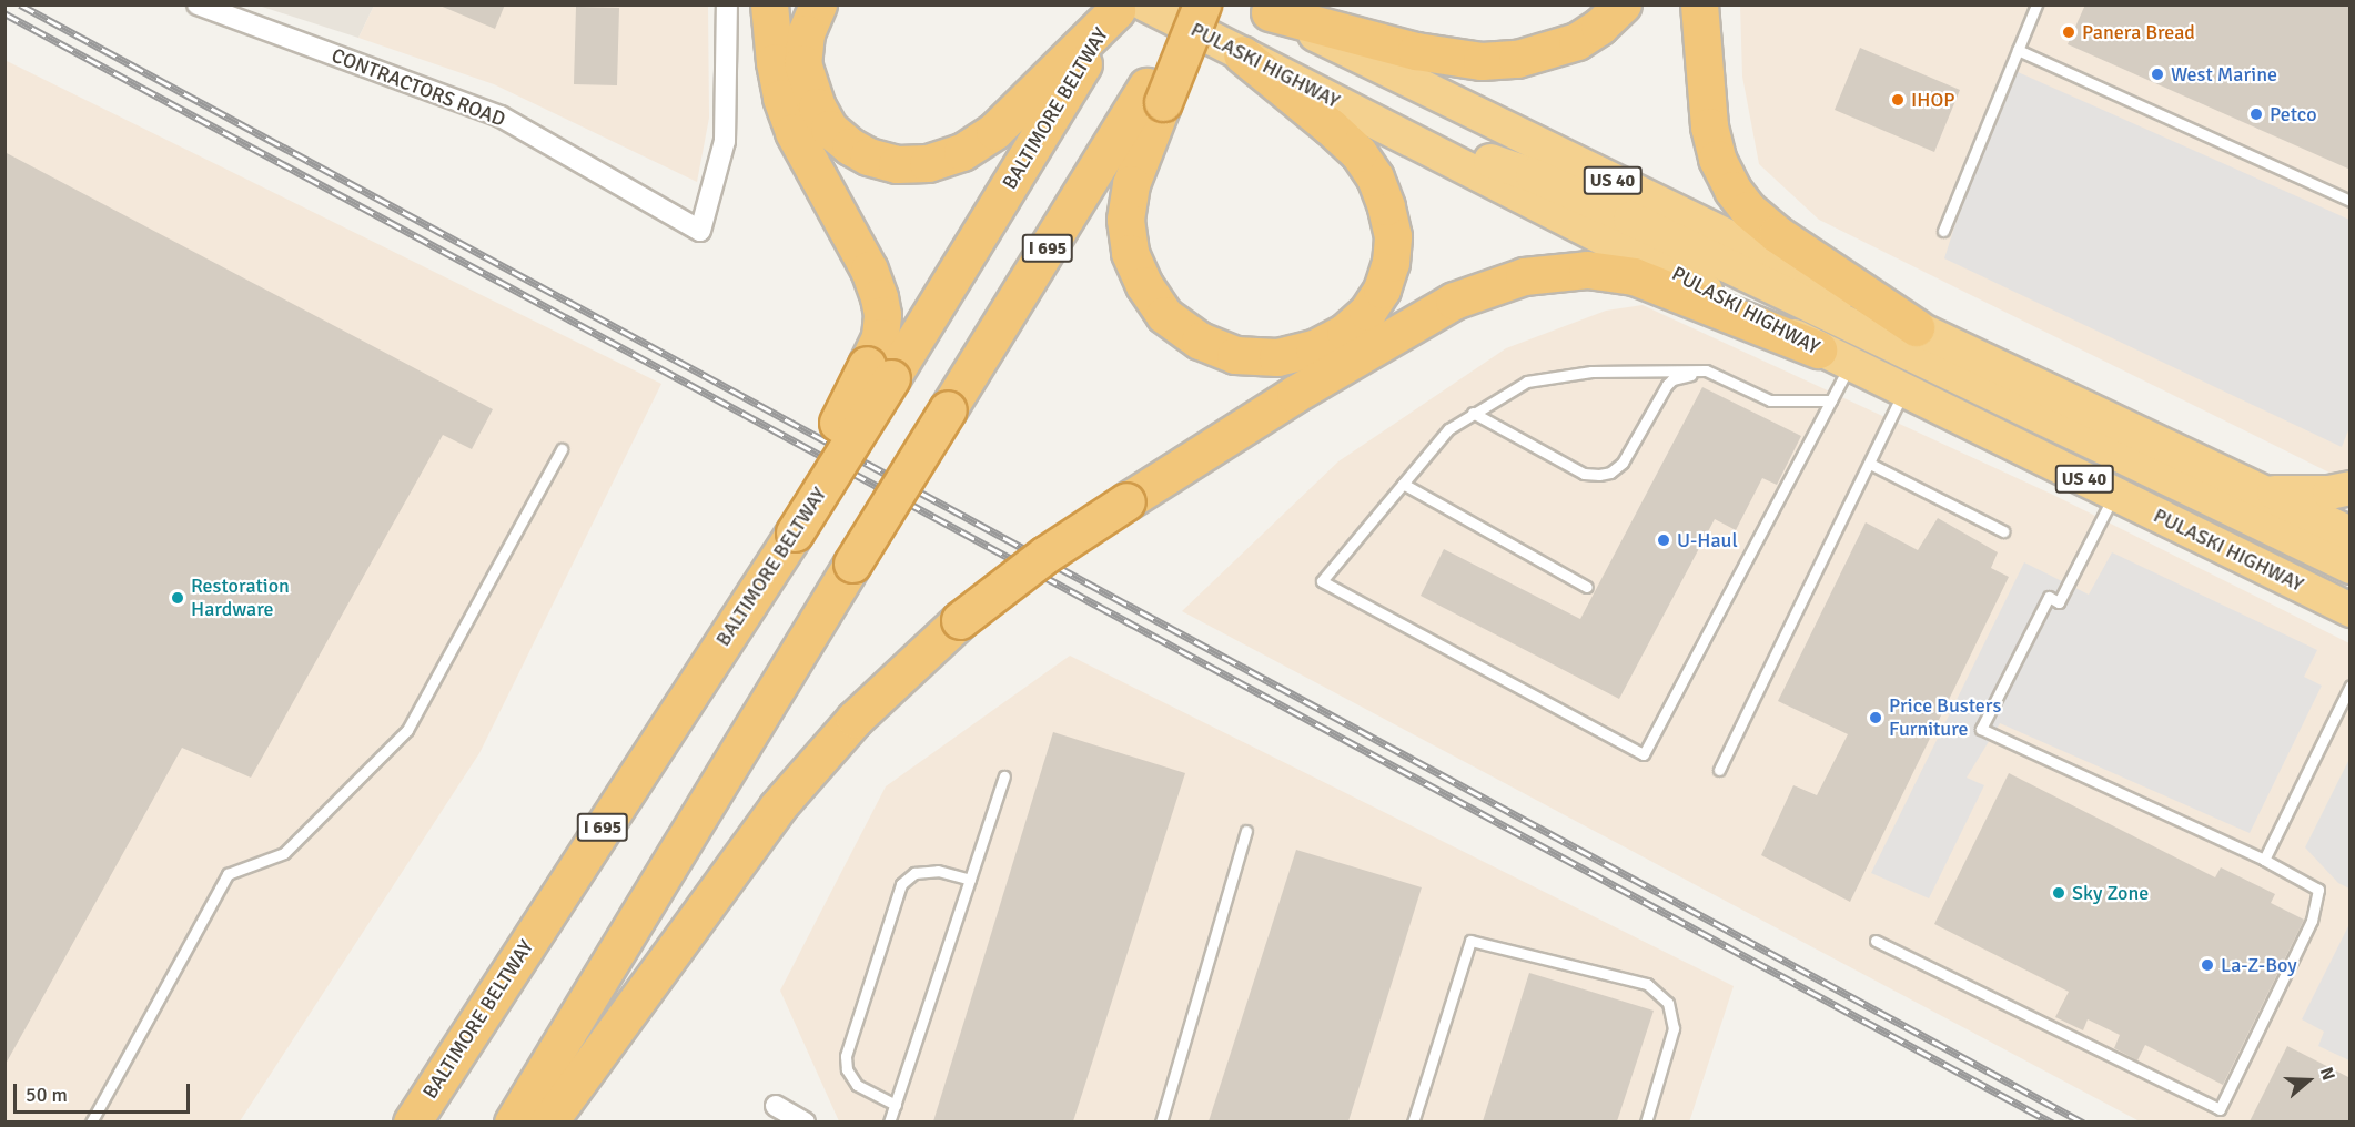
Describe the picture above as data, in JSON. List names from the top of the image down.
{
  "streets": {
    "highway": [
      "PULASKI HIGHWAY",
      "BALTIMORE BELTWAY",
      "US 40",
      "I 695"
    ],
    "street": ["CONTRACTORS ROAD"]
  },
  "places": [
    "Panera Bread",
    "West Marine",
    "IHOP",
    "Petco",
    "U-Haul",
    "Restoration Hardware",
    "Price Busters Furniture",
    "Sky Zone",
    "La-Z-Boy"
  ],
  "scale_bar": "50 m",
  "north": "right"
}
